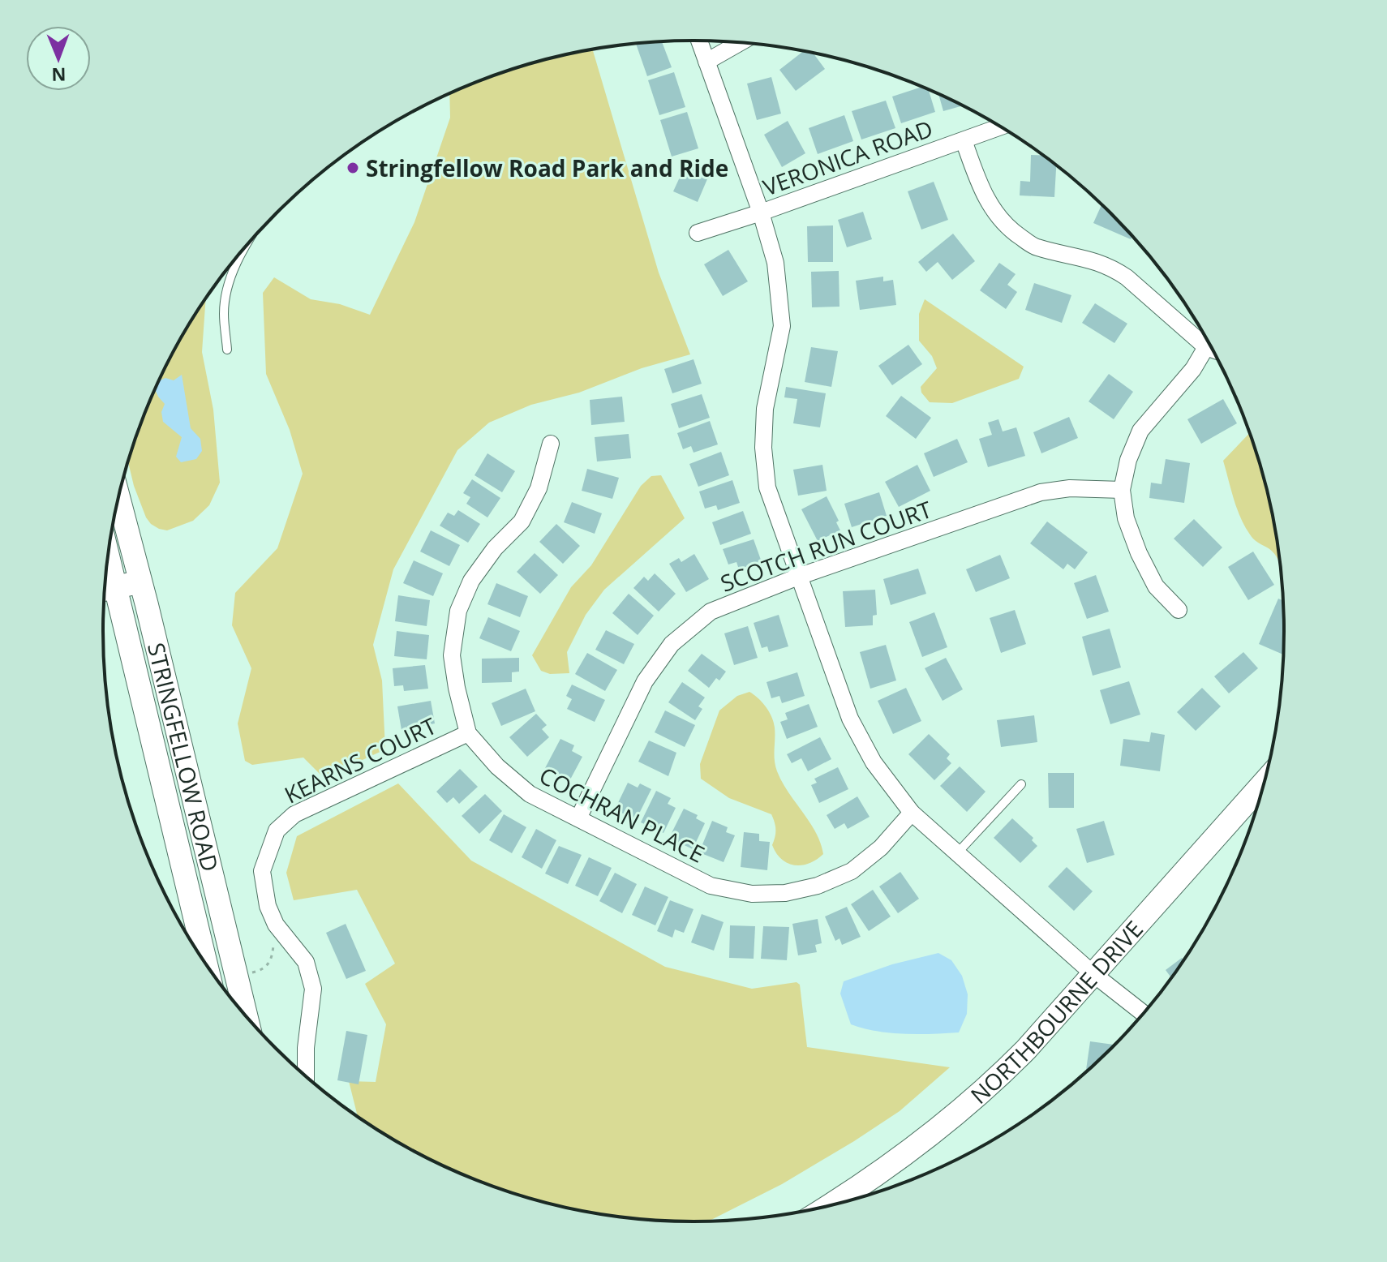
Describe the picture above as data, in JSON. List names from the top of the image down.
{
  "streets": {
    "main road": ["STRINGFELLOW ROAD", "NORTHBOURNE DRIVE"],
    "street": [
      "VERONICA ROAD",
      "SCOTCH RUN COURT",
      "KEARNS COURT",
      "COCHRAN PLACE"
    ]
  },
  "crossings": [
    ["SCOTCH RUN COURT", "COCHRAN PLACE"],
    ["KEARNS COURT", "COCHRAN PLACE"]
  ],
  "places": ["Stringfellow Road Park and Ride"],
  "north": "bottom"
}
